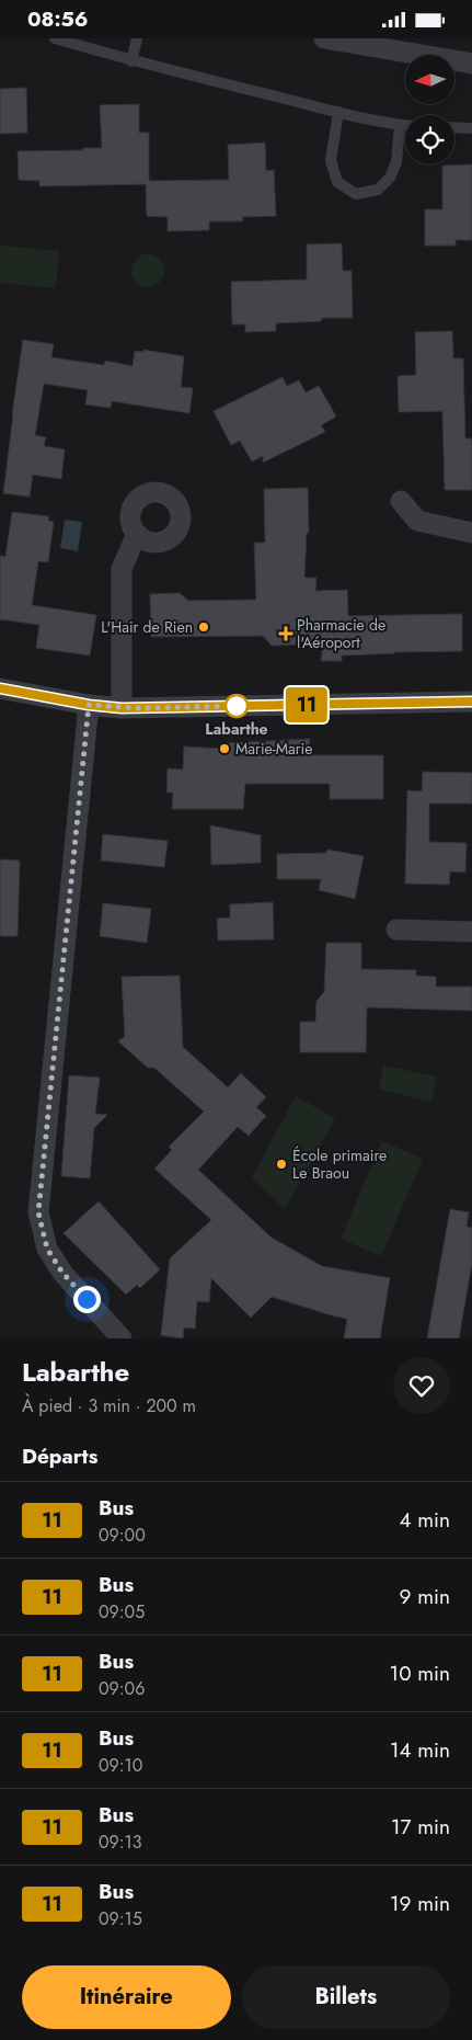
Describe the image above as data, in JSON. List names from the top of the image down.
{
  "places": {
    "other": [
      "L'Hair de Rien",
      "Labarthe",
      "Marie-Marie",
      "École primaire Le Braou"
    ],
    "health": ["Pharmacie de l'Aéroport"]
  },
  "lines": ["bus line 11"],
  "north": "left",
  "page": {
    "status": "08:56",
    "on_map": "11",
    "heading": [
      ["Labarthe", "À pied · 3 min · 200 m"],
      "Départs"
    ],
    "list": [
      {
        "mark": "11",
        "name": "Bus",
        "note": "09:00",
        "value": "4 min"
      },
      {
        "mark": "11",
        "name": "Bus",
        "note": "09:05",
        "value": "9 min"
      },
      {
        "mark": "11",
        "name": "Bus",
        "note": "09:06",
        "value": "10 min"
      },
      {
        "mark": "11",
        "name": "Bus",
        "note": "09:10",
        "value": "14 min"
      },
      {
        "mark": "11",
        "name": "Bus",
        "note": "09:13",
        "value": "17 min"
      },
      {
        "mark": "11",
        "name": "Bus",
        "note": "09:15",
        "value": "19 min"
      }
    ],
    "buttons": ["Itinéraire", "Billets"]
  }
}
